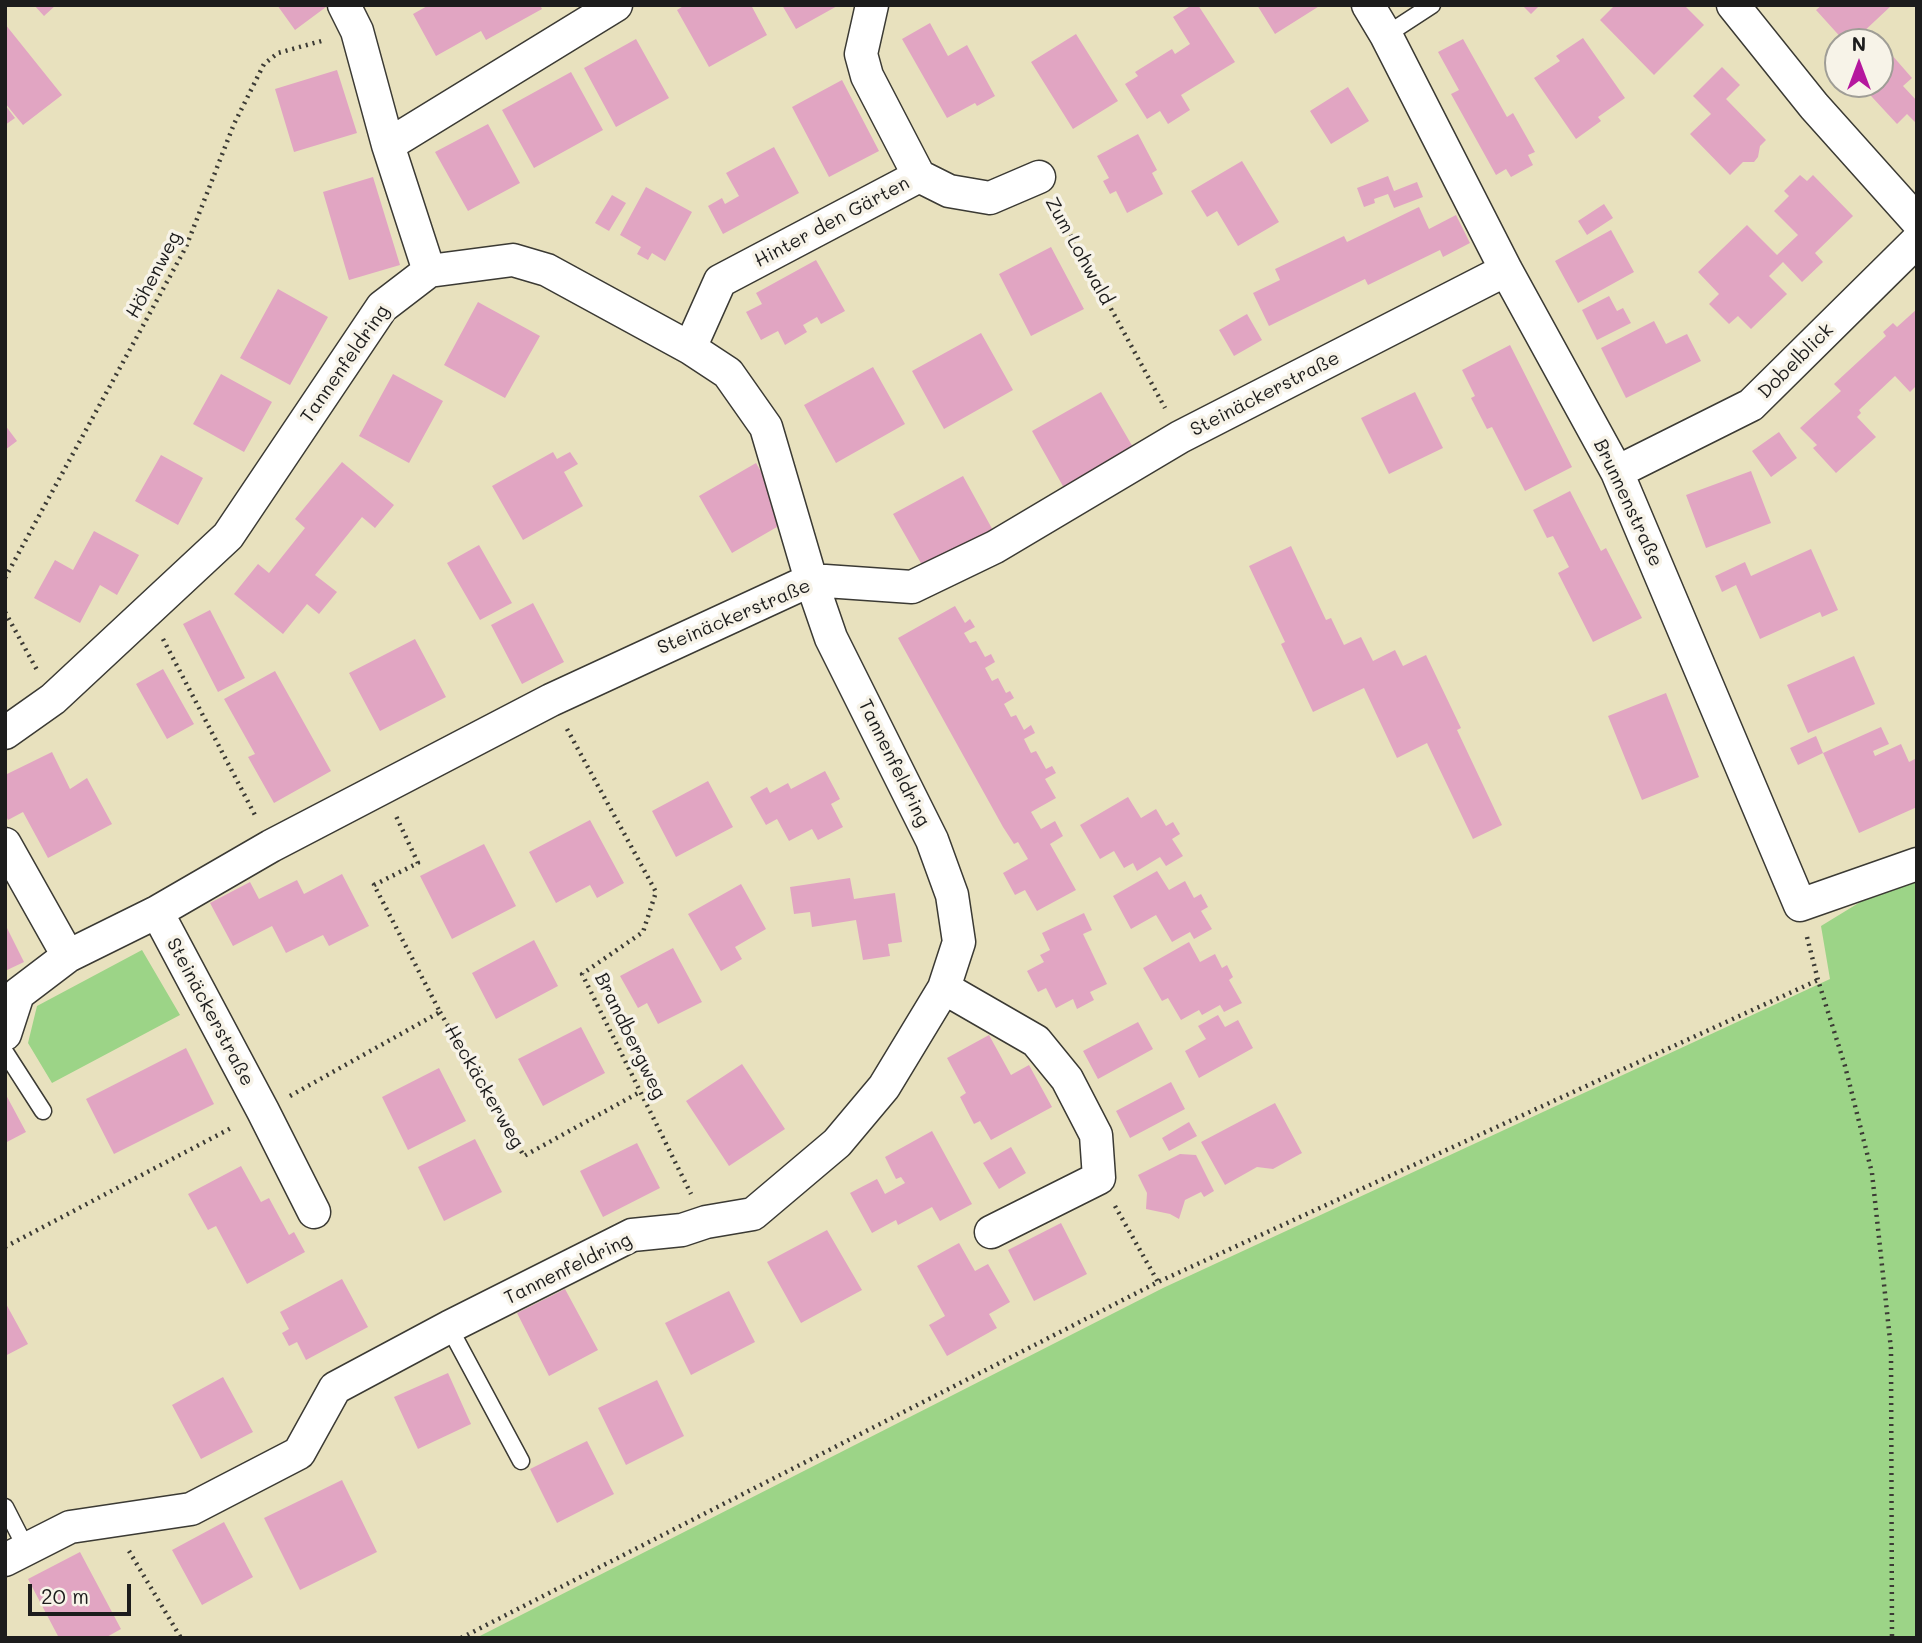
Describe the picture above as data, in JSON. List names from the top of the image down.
{
  "streets": {
    "street": [
      "Hinter den Gärten",
      "Zum Lohwald",
      "Dobelblick",
      "Tannenfeldring",
      "Steinäckerstraße",
      "Brunnenstraße"
    ],
    "path": ["Höhenweg", "Brandbergweg", "Heckäckerweg"]
  },
  "crossings": [
    ["Hinter den Gärten", "Zum Lohwald"],
    ["Hinter den Gärten", "Tannenfeldring"],
    ["Zum Lohwald", "Steinäckerstraße"],
    ["Dobelblick", "Brunnenstraße"],
    ["Tannenfeldring", "Steinäckerstraße"],
    ["Tannenfeldring", "Brandbergweg"],
    ["Steinäckerstraße", "Brunnenstraße"],
    ["Steinäckerstraße", "Brandbergweg"],
    ["Steinäckerstraße", "Heckäckerweg"],
    ["Brandbergweg", "Heckäckerweg"]
  ],
  "scale_bar": "20 m",
  "north": "top"
}
